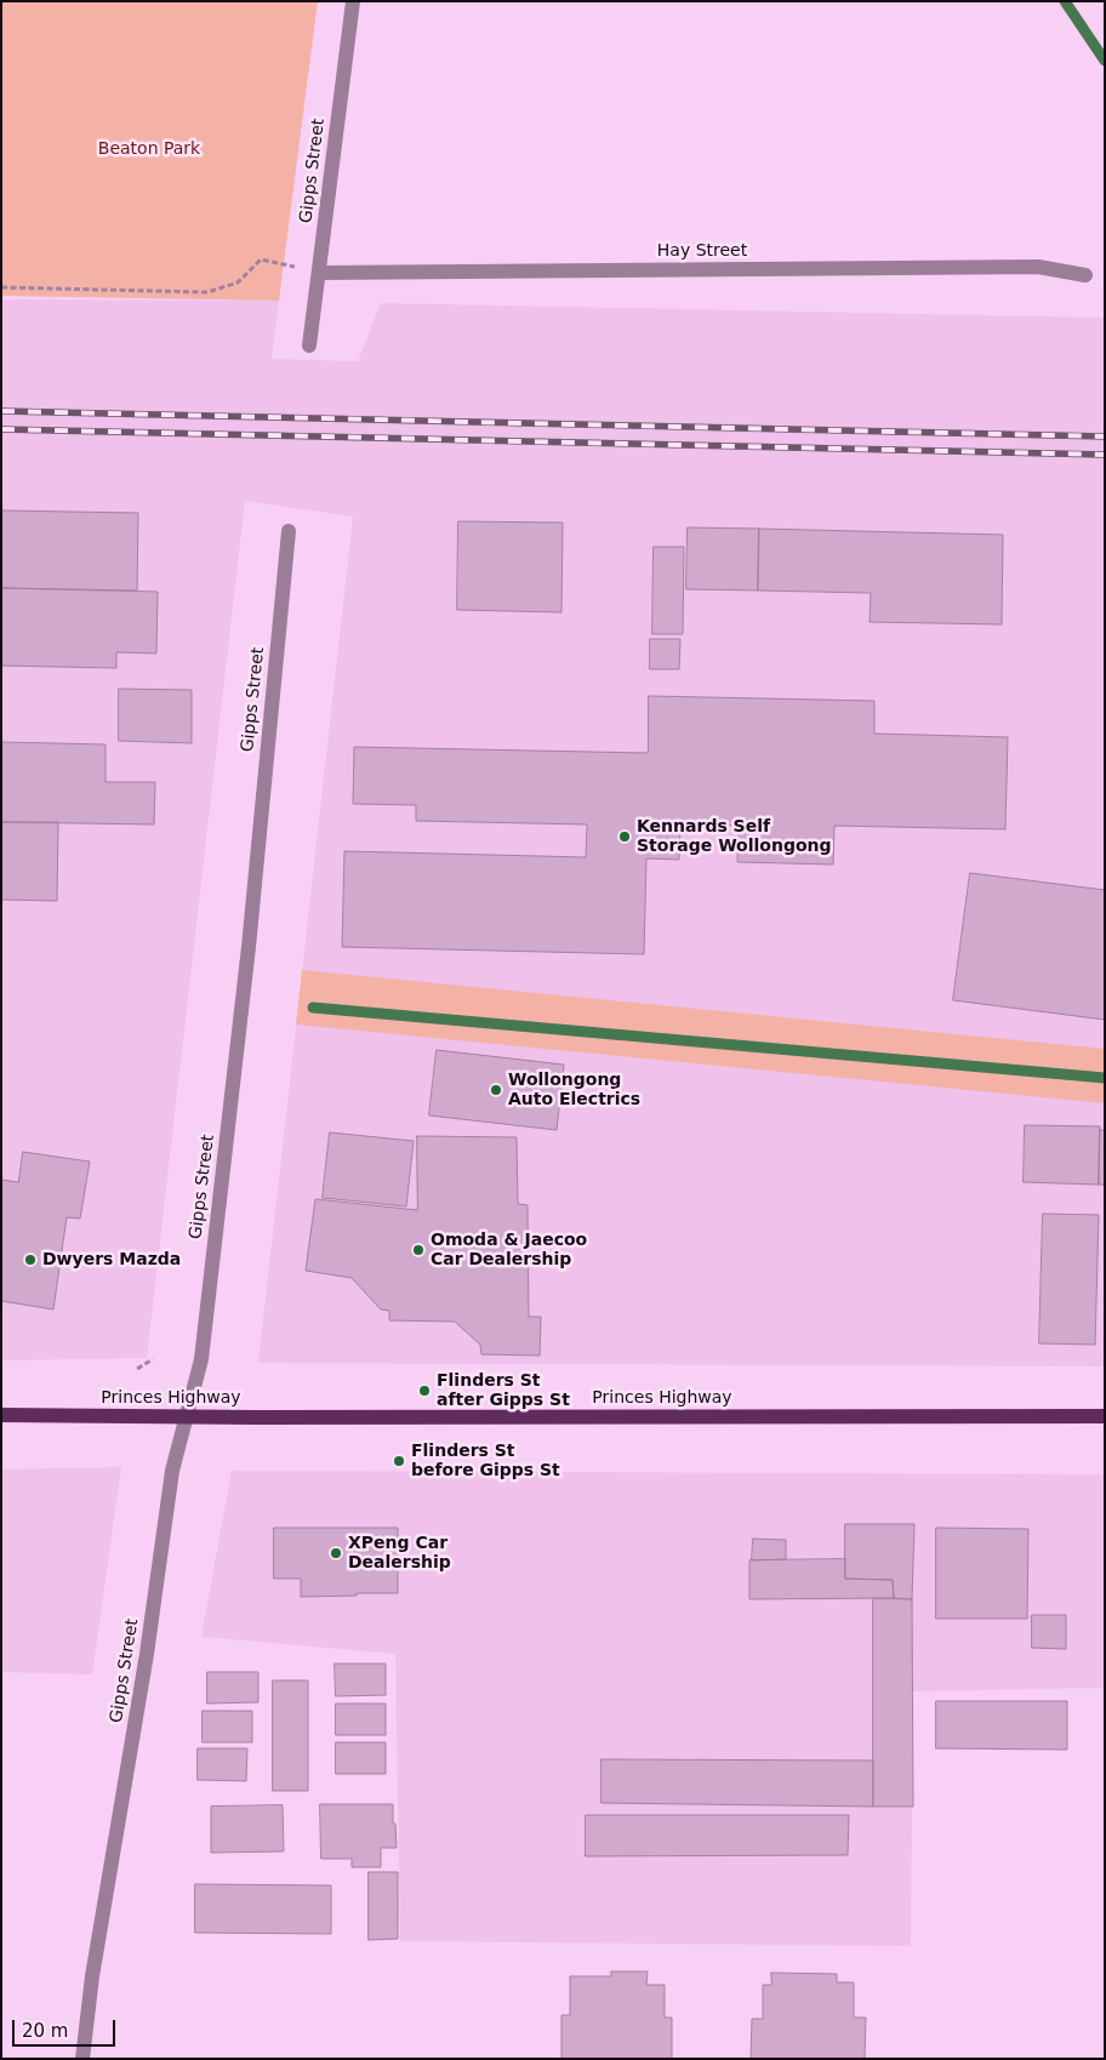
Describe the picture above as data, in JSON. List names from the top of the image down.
{
  "streets": {
    "main road": ["Princes Highway"],
    "street": ["Gipps Street", "Hay Street"]
  },
  "crossings": [
    ["Gipps Street", "Hay Street"],
    ["Gipps Street", "Princes Highway"]
  ],
  "parks": ["Beaton Park"],
  "places": [
    "Kennards Self Storage Wollongong",
    "Wollongong Auto Electrics",
    "Omoda & Jaecoo Car Dealership",
    "Dwyers Mazda",
    "Flinders St after Gipps St",
    "Flinders St before Gipps St",
    "XPeng Car Dealership"
  ],
  "scale_bar": "20 m"
}
